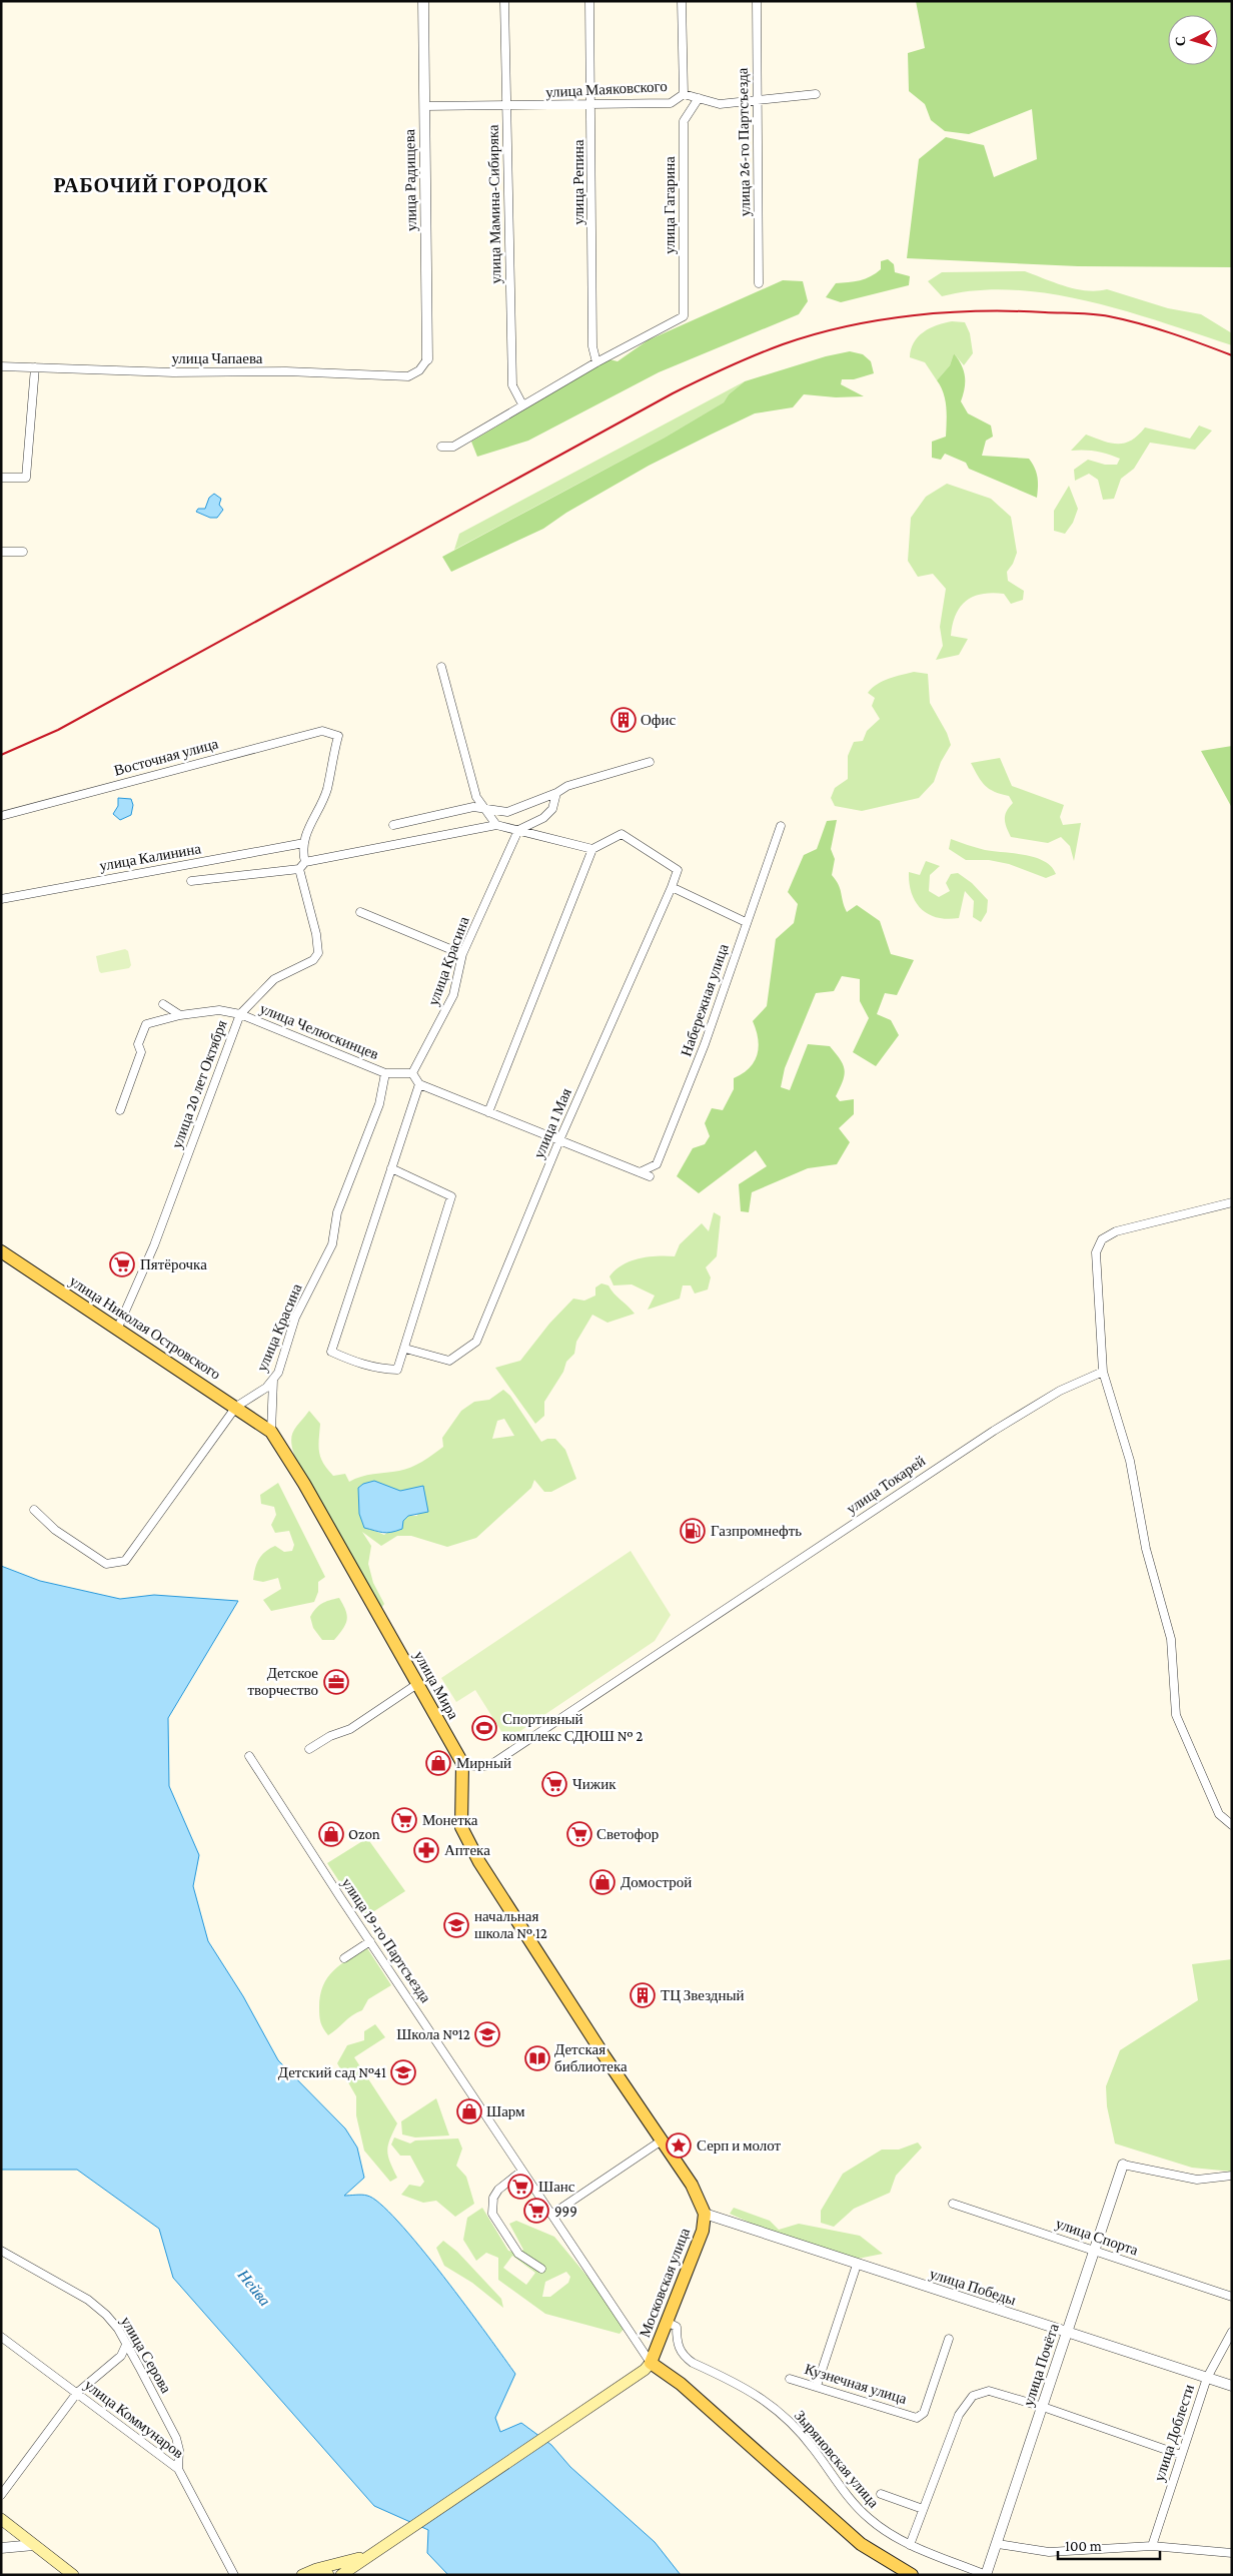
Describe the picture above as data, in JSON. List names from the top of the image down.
{
  "streets": {
    "main road": ["улица Николая Островского", "улица Мира", "Московская улица"],
    "street": [
      "улица Маяковского",
      "улица 26-го Партсъезда",
      "улица Радищева",
      "улица Репина",
      "улица Мамина-Сибиряка",
      "улица Гагарина",
      "улица Чапаева",
      "Восточная улица",
      "улица Калинина",
      "улица Красина",
      "Набережная улица",
      "улица Челюскинцев",
      "улица 20 лет Октября",
      "улица 1 Мая",
      "улица Токарей",
      "улица 19-го Партсъезда",
      "улица Спорта",
      "улица Победы",
      "улица Серова",
      "улица Почёта",
      "Кузнечная улица",
      "улица Коммунаров",
      "улица Доблести",
      "Зыряновская улица"
    ]
  },
  "crossings": [
    ["улица Маяковского", "улица 26-го Партсъезда"],
    ["улица Маяковского", "улица Радищева"],
    ["улица Маяковского", "улица Репина"],
    ["улица Маяковского", "улица Мамина-Сибиряка"],
    ["улица Маяковского", "улица Гагарина"],
    ["улица Радищева", "улица Чапаева"],
    ["улица Репина", "улица Гагарина"],
    ["Восточная улица", "улица Калинина"],
    ["улица Калинина", "улица 20 лет Октября"],
    ["улица Красина", "улица Челюскинцев"],
    ["улица Красина", "улица Николая Островского"],
    ["улица Челюскинцев", "улица 20 лет Октября"],
    ["улица 20 лет Октября", "улица Николая Островского"],
    ["улица Николая Островского", "улица Мира"],
    ["улица Токарей", "улица Мира"],
    ["улица 19-го Партсъезда", "Московская улица"],
    ["улица Спорта", "улица Почёта"],
    ["Московская улица", "улица Победы"],
    ["Московская улица", "Зыряновская улица"],
    ["улица Победы", "улица Почёта"],
    ["улица Победы", "улица Доблести"],
    ["улица Серова", "улица Коммунаров"],
    ["улица Почёта", "Зыряновская улица"]
  ],
  "districts": ["РАБОЧИЙ ГОРОДОК"],
  "water": ["Нейва"],
  "places": {
    "building": ["Офис", "ТЦ Звездный"],
    "supermarket": [
      "Пятёрочка",
      "Чижик",
      "Монетка",
      "Светофор",
      "Шанс",
      "999"
    ],
    "fuel station": ["Газпромнефть"],
    "office": ["Детское творчество"],
    "sports": ["Спортивный комплекс СДЮШ № 2"],
    "shop": [
      "Мирный",
      "Ozon",
      "Домострой",
      "Шарм"
    ],
    "pharmacy": ["Аптека"],
    "school or university": ["начальная школа № 12", "Школа №12", "Детский сад №41"],
    "library": ["Детская библиотека"],
    "place": ["Серп и молот"]
  },
  "scale_bar": "100 m",
  "north": "left"
}
